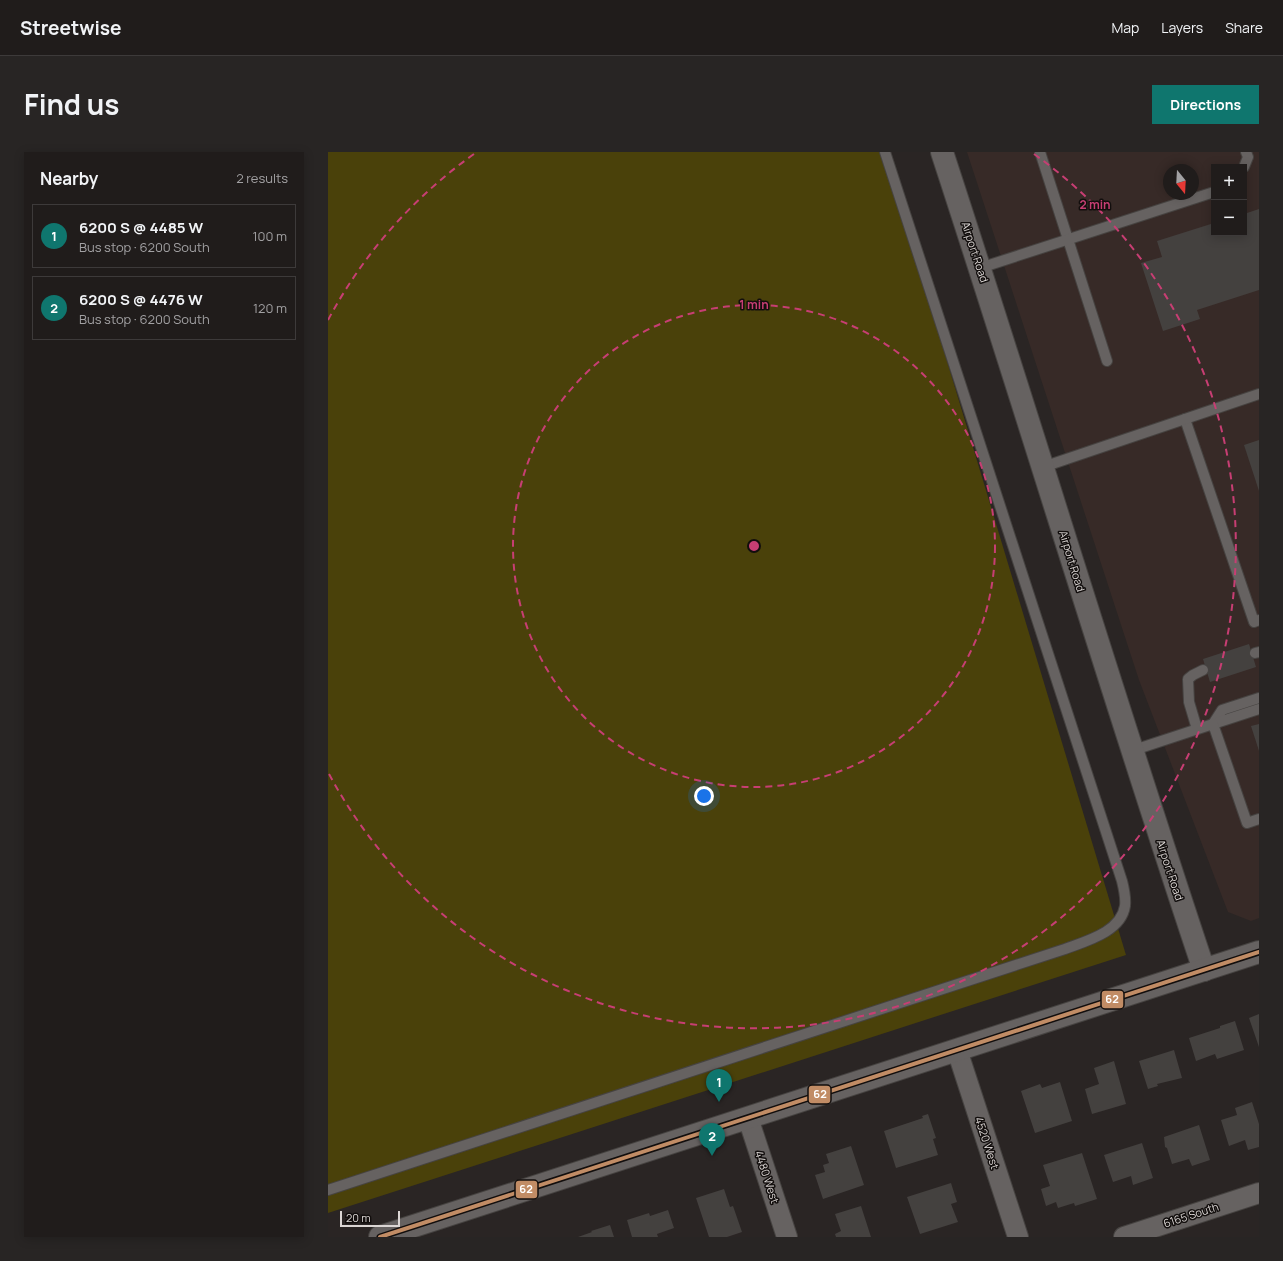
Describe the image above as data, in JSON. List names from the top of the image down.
{
  "streets": {
    "main road": ["Airport Road"],
    "street": ["4520 West", "4480 West", "6165 South"]
  },
  "lines": ["transit line 62"],
  "scale_bar": "20 m",
  "north": "bottom",
  "page": {
    "header": "Streetwise",
    "nav": ["Map", "Layers", "Share"],
    "title": "Find us",
    "buttons": "Directions",
    "heading": ["Nearby", "2 results"],
    "map_buttons": ["+", "−"],
    "list": [
      {
        "mark": "1",
        "name": "6200 S @ 4485 W",
        "note": "Bus stop · 6200 South",
        "value": "100 m"
      },
      {
        "mark": "2",
        "name": "6200 S @ 4476 W",
        "note": "Bus stop · 6200 South",
        "value": "120 m"
      }
    ],
    "pins": ["1", "2"],
    "scale": "20 m"
  },
  "rings": ["2 min", "1 min"]
}
